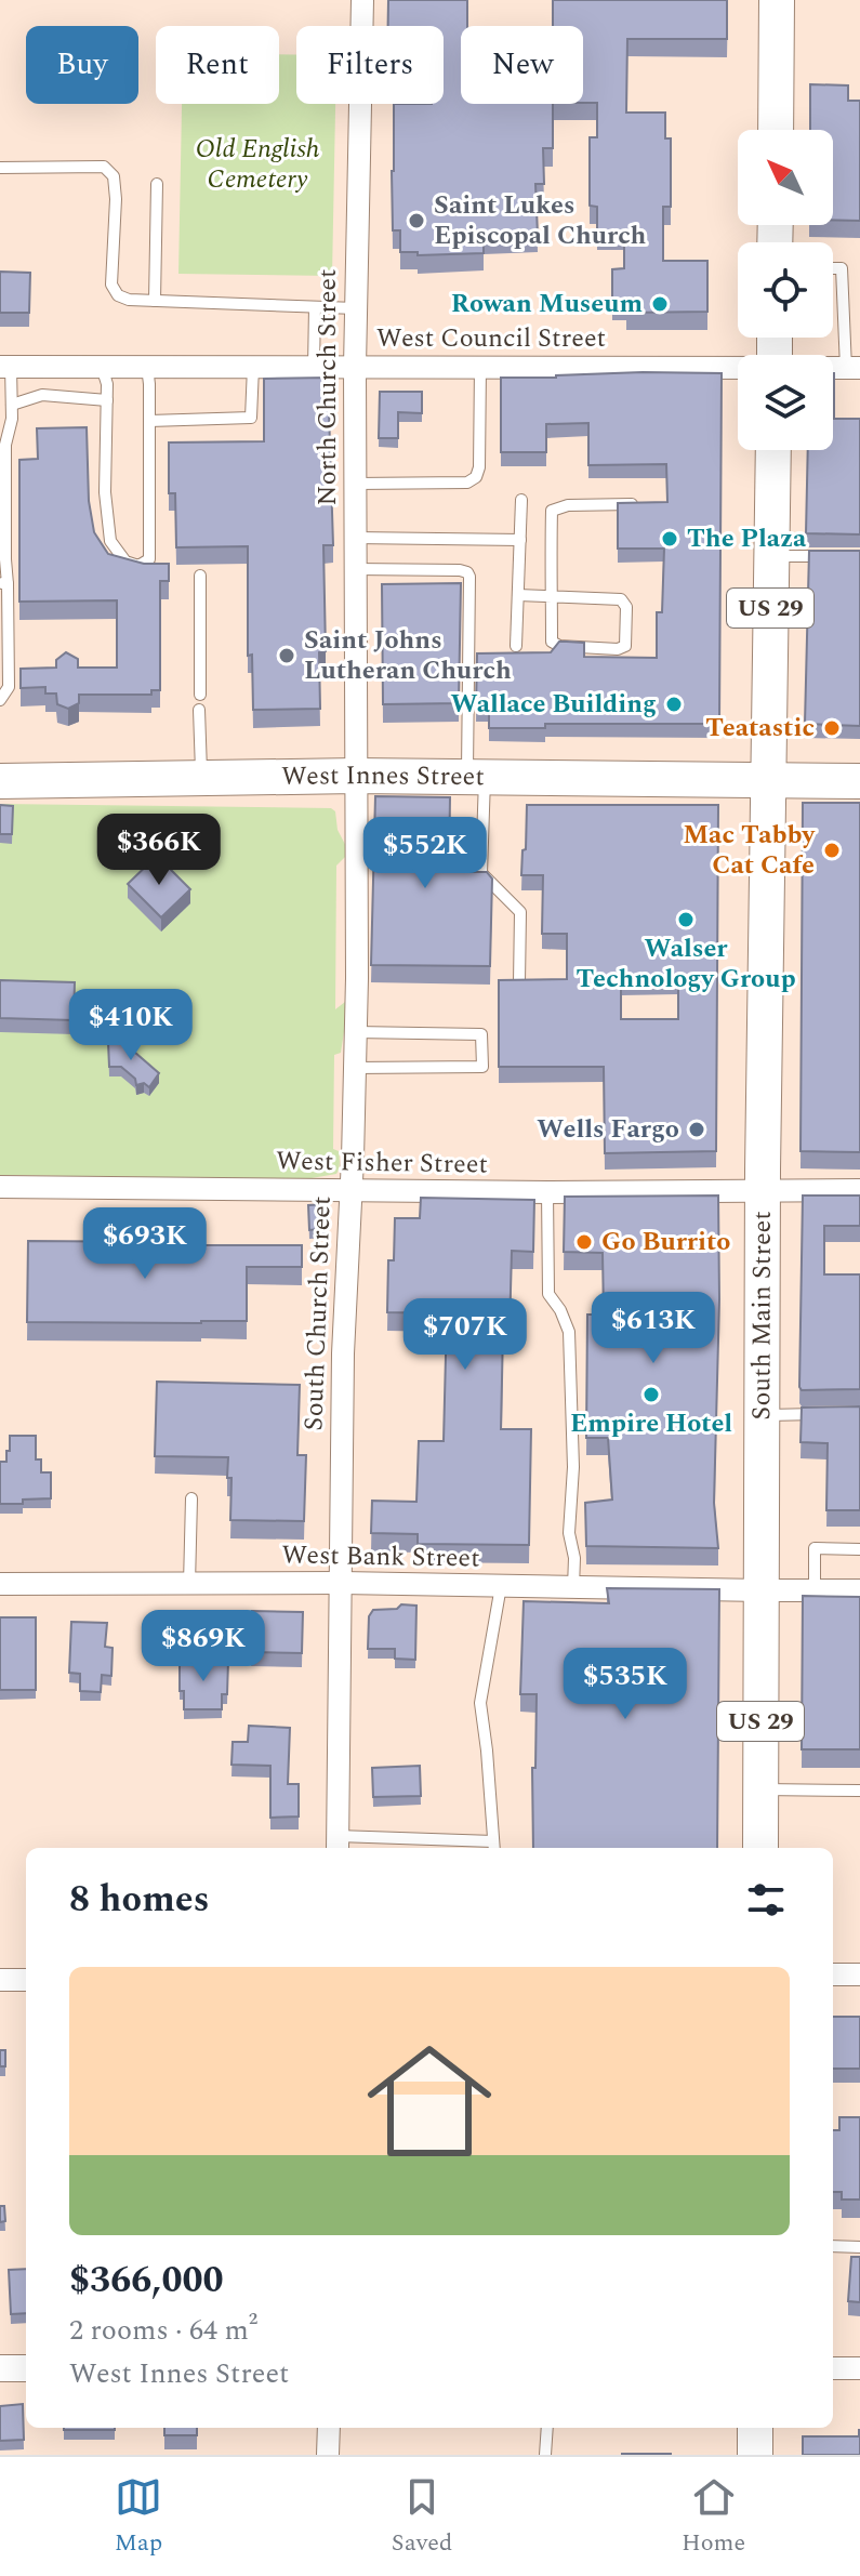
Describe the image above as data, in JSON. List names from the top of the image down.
{
  "streets": {
    "main road": ["US 29", "West Innes Street", "South Main Street"],
    "street": [
      "West Council Street",
      "North Church Street",
      "West Fisher Street",
      "South Church Street",
      "West Bank Street"
    ]
  },
  "crossings": [
    ["West Council Street", "North Church Street"],
    ["North Church Street", "West Innes Street"],
    ["North Church Street", "South Church Street"],
    ["US 29", "West Innes Street"],
    ["US 29", "South Main Street"],
    ["West Innes Street", "South Church Street"],
    ["West Innes Street", "South Main Street"],
    ["West Fisher Street", "South Church Street"],
    ["West Fisher Street", "South Main Street"],
    ["South Church Street", "West Bank Street"],
    ["South Main Street", "West Bank Street"]
  ],
  "parks": ["Old English Cemetery"],
  "places": [
    "Saint Lukes Episcopal Church",
    "Rowan Museum",
    "The Plaza",
    "Saint Johns Lutheran Church",
    "Wallace Building",
    "Teatastic",
    "Mac Tabby Cat Cafe",
    "Walser Technology Group",
    "Wells Fargo",
    "Go Burrito",
    "Empire Hotel"
  ],
  "north": "top left",
  "page": {
    "chip": [
      "Buy",
      "Rent",
      "Filters",
      "New"
    ],
    "price": [
      "$366K",
      "$552K",
      "$410K",
      "$693K",
      "$613K",
      "$707K",
      "$869K",
      "$535K"
    ],
    "heading": "8 homes",
    "list": [
      {
        "name": "$366,000",
        "note": "2 rooms · 64 m² · West Innes Street"
      }
    ],
    "tabs": ["Map", "Saved", "Home"]
  }
}
